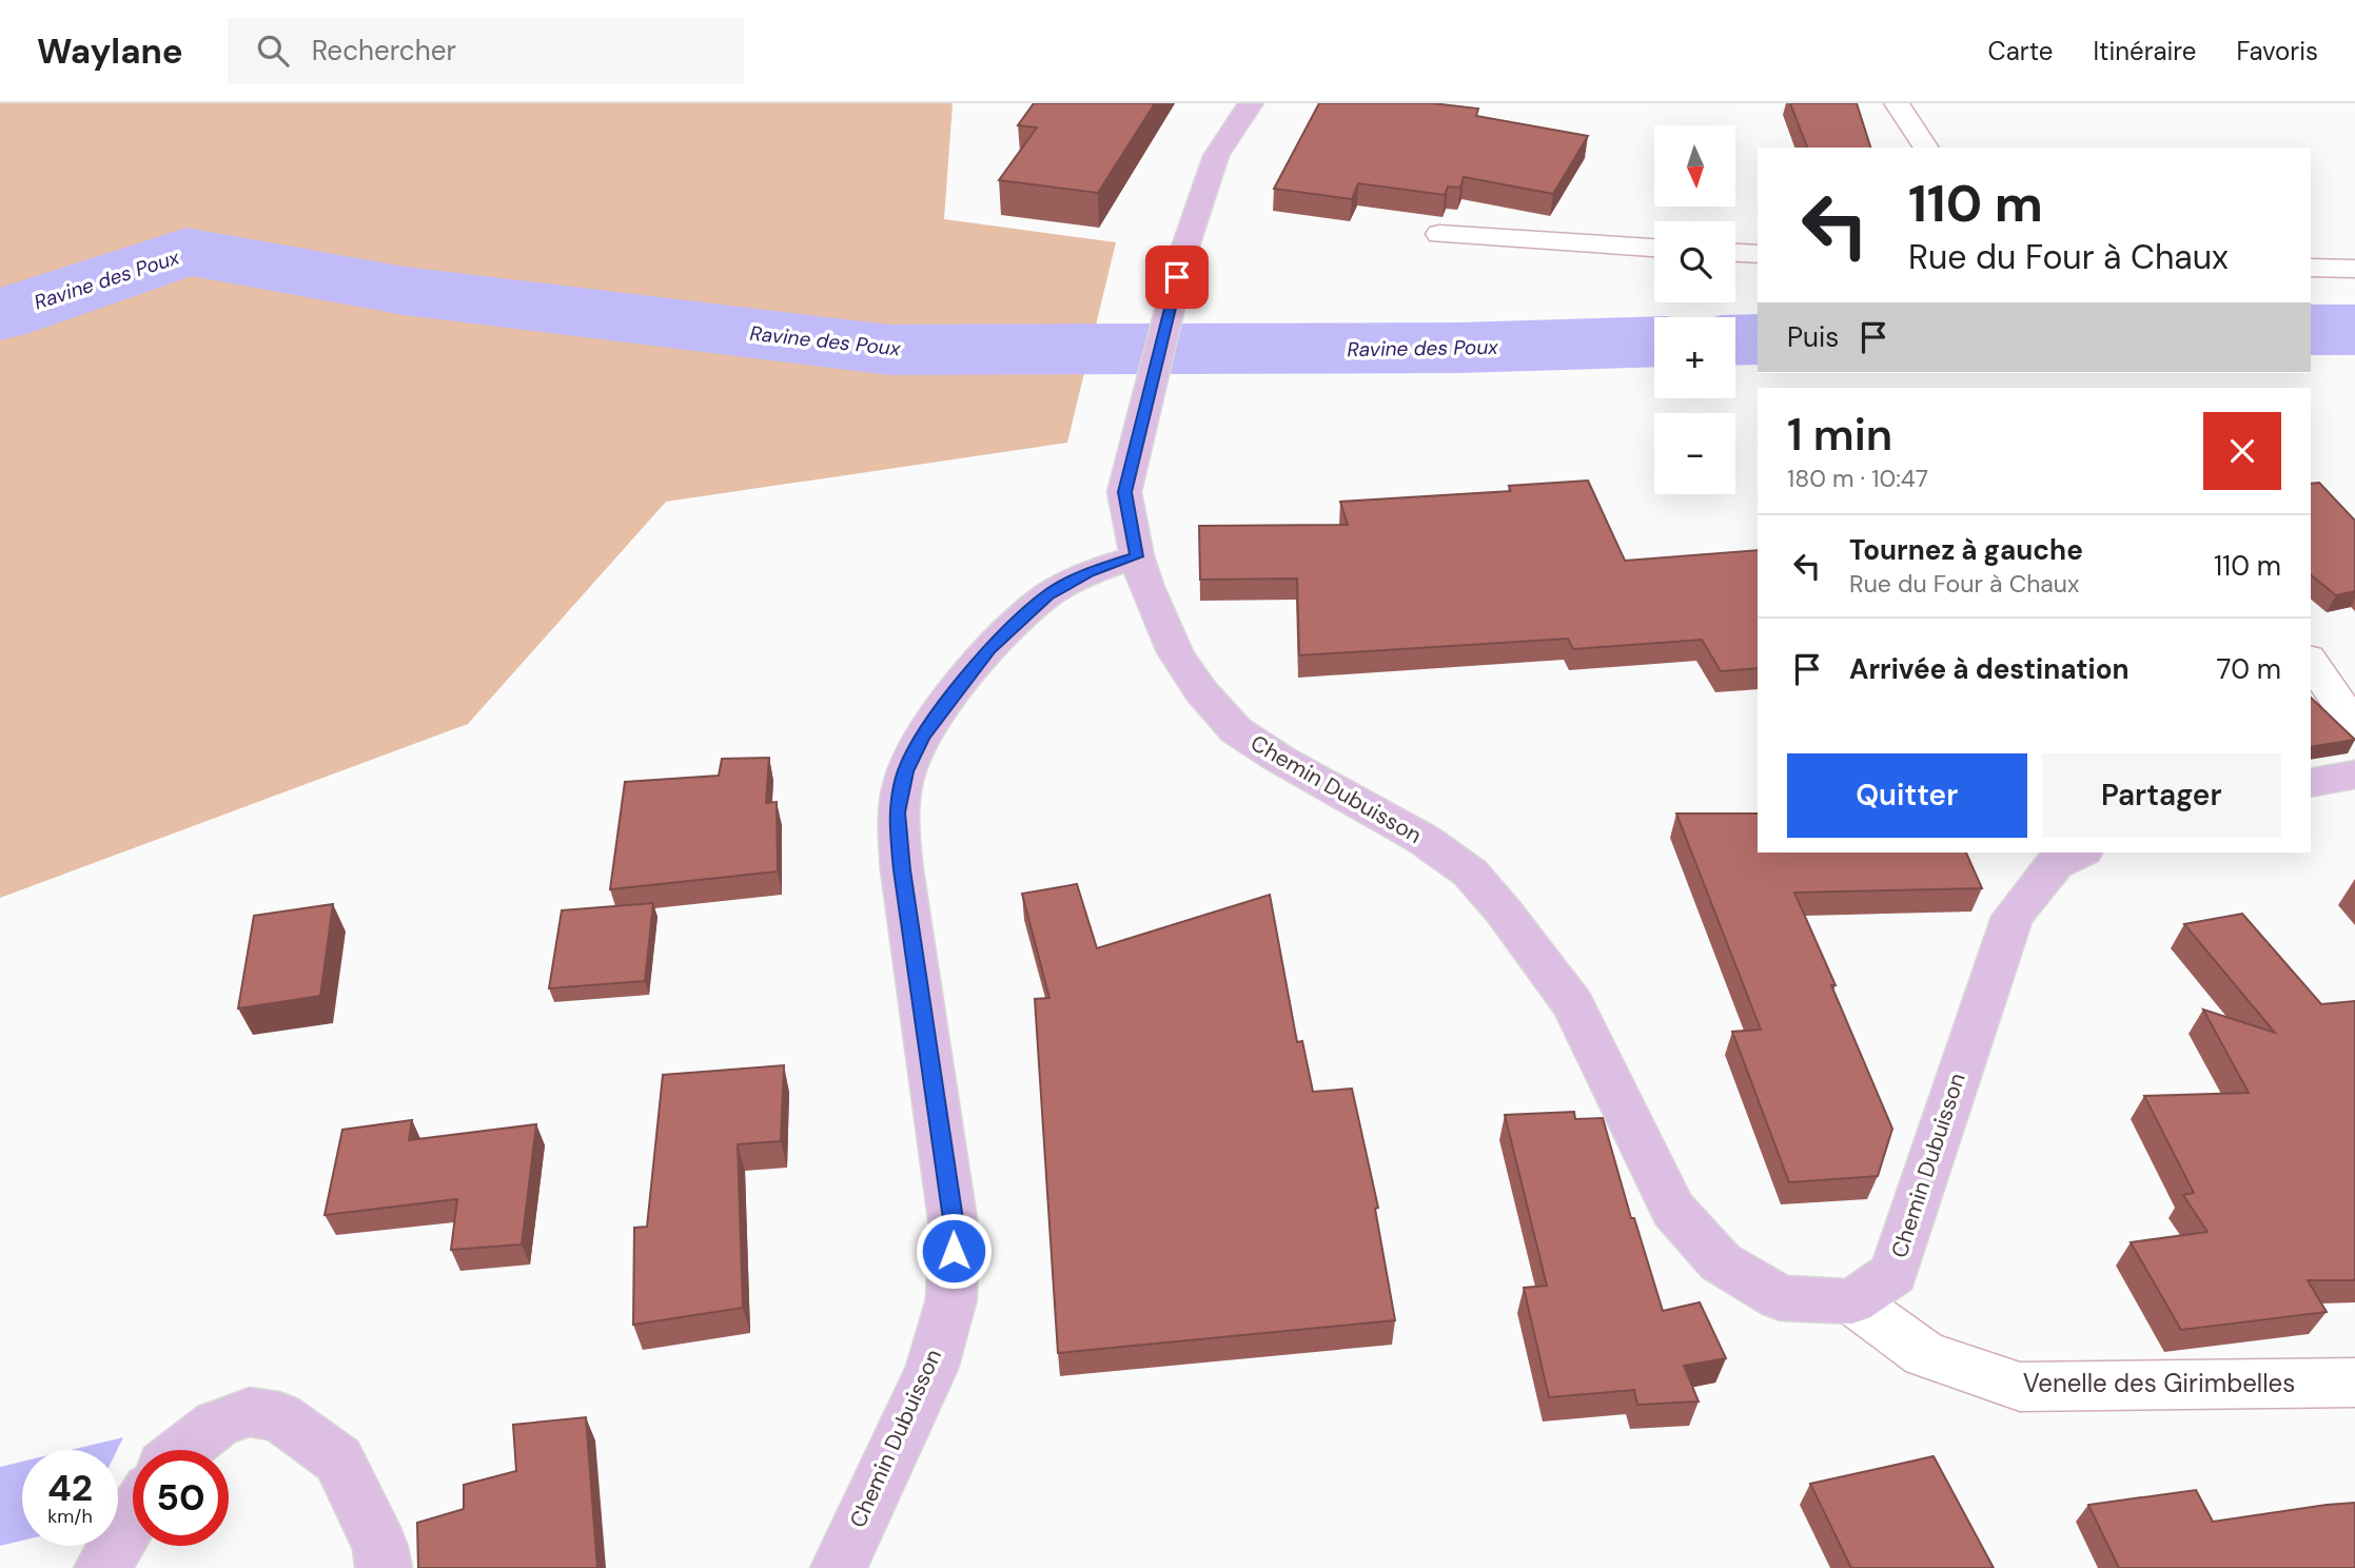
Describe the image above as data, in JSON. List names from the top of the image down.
{
  "streets": {
    "main road": ["Chemin Dubuisson"],
    "street": ["Venelle des Girimbelles"]
  },
  "crossings": [
    ["Chemin Dubuisson", "Venelle des Girimbelles"]
  ],
  "water": ["Ravine des Poux"],
  "north": "bottom",
  "page": {
    "header": "Waylane",
    "search": "Rechercher",
    "nav": ["Carte", "Itinéraire", "Favoris"],
    "map_buttons": ["+", "−"],
    "turn": ["110 m", "Rue du Four à Chaux"],
    "then": "Puis",
    "heading": ["1 min", "180 m · 10:47"],
    "list": [
      {
        "name": "Tournez à gauche",
        "note": "Rue du Four à Chaux",
        "value": "110 m"
      },
      {
        "name": "Arrivée à destination",
        "value": "70 m"
      }
    ],
    "buttons": ["Quitter", "Partager"],
    "speed": "42 km/h",
    "limit": "50"
  }
}
